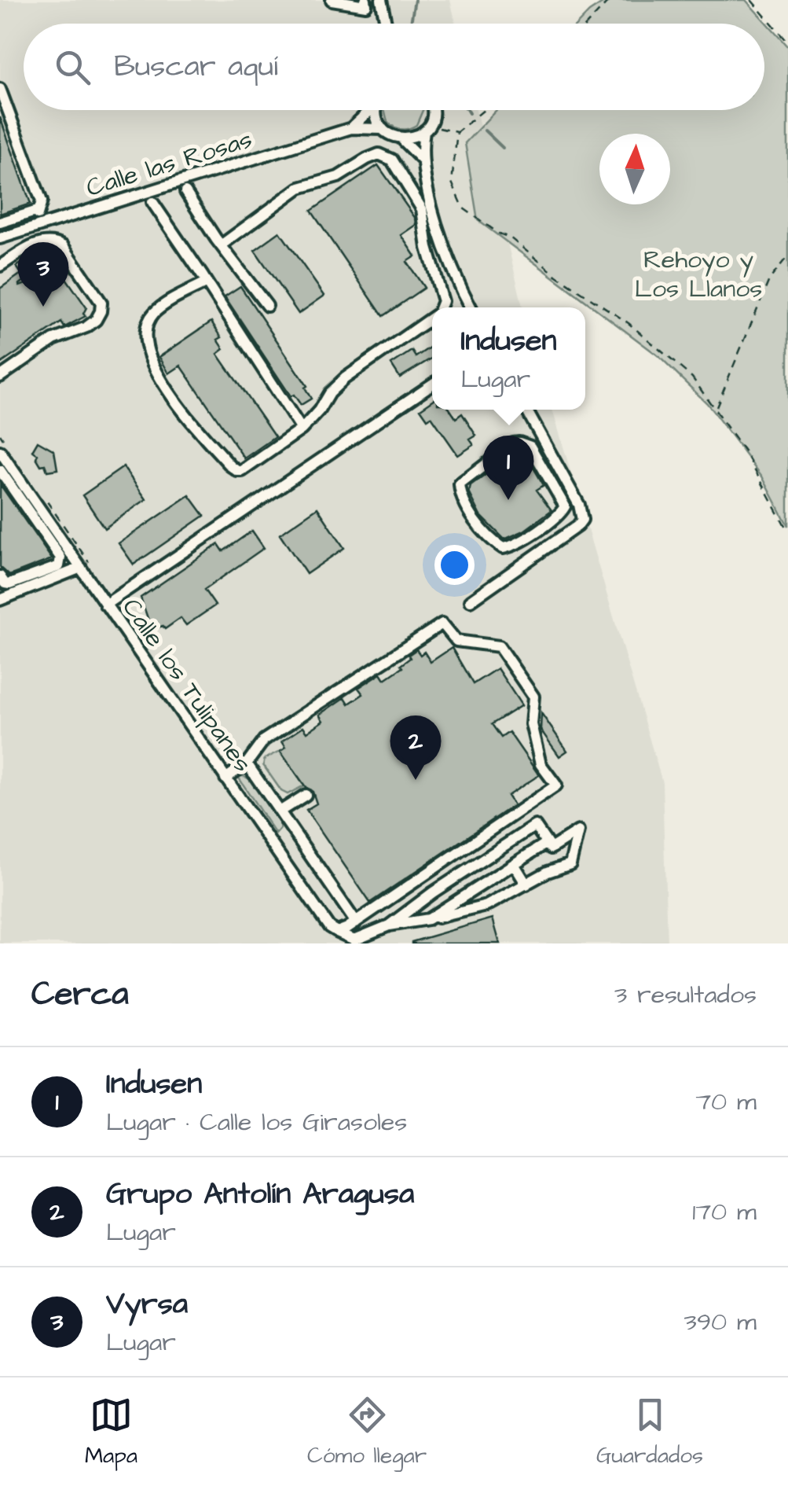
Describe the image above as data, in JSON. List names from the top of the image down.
{
  "streets": {
    "street": ["Calle las Rosas", "Calle los Tulipanes"]
  },
  "parks": ["Rehoyo y Los Llanos"],
  "north": "top",
  "page": {
    "search": "Buscar aquí",
    "pins": ["3", "1", "2"],
    "popup": ["Indusen", "Lugar"],
    "heading": ["Cerca", "3 resultados"],
    "list": [
      {
        "mark": "1",
        "name": "Indusen",
        "note": "Lugar · Calle los Girasoles",
        "value": "70 m"
      },
      {
        "mark": "2",
        "name": "Grupo Antolín Aragusa",
        "note": "Lugar",
        "value": "170 m"
      },
      {
        "mark": "3",
        "name": "Vyrsa",
        "note": "Lugar",
        "value": "390 m"
      }
    ],
    "nav": ["Mapa", "Cómo llegar", "Guardados"]
  }
}
